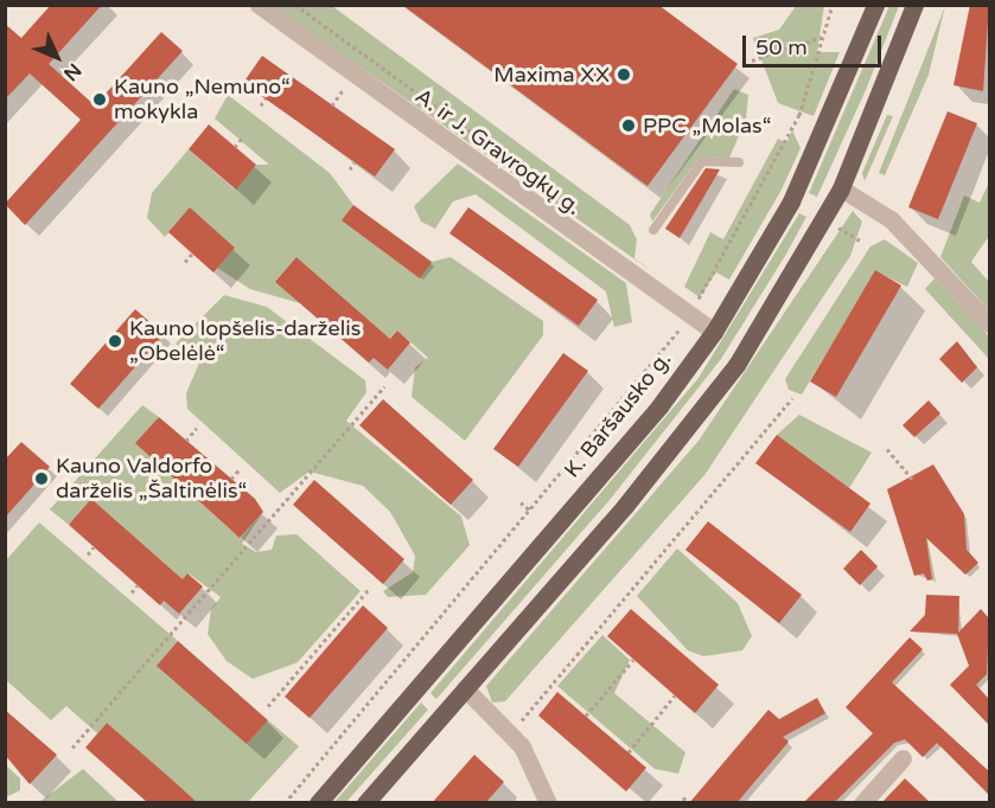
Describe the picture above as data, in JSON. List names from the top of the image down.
{
  "streets": {
    "main road": ["K. Baršausko g."],
    "street": ["A. ir J. Gravrogkų g."]
  },
  "crossings": [
    ["A. ir J. Gravrogkų g.", "K. Baršausko g."]
  ],
  "places": [
    "Maxima XX",
    "Kauno „Nemuno“ mokykla",
    "PPC „Molas“",
    "Kauno lopšelis-darželis „Obelėlė“",
    "Kauno Valdorfo darželis „Šaltinėlis“"
  ],
  "scale_bar": "50 m",
  "north": "bottom right"
}
